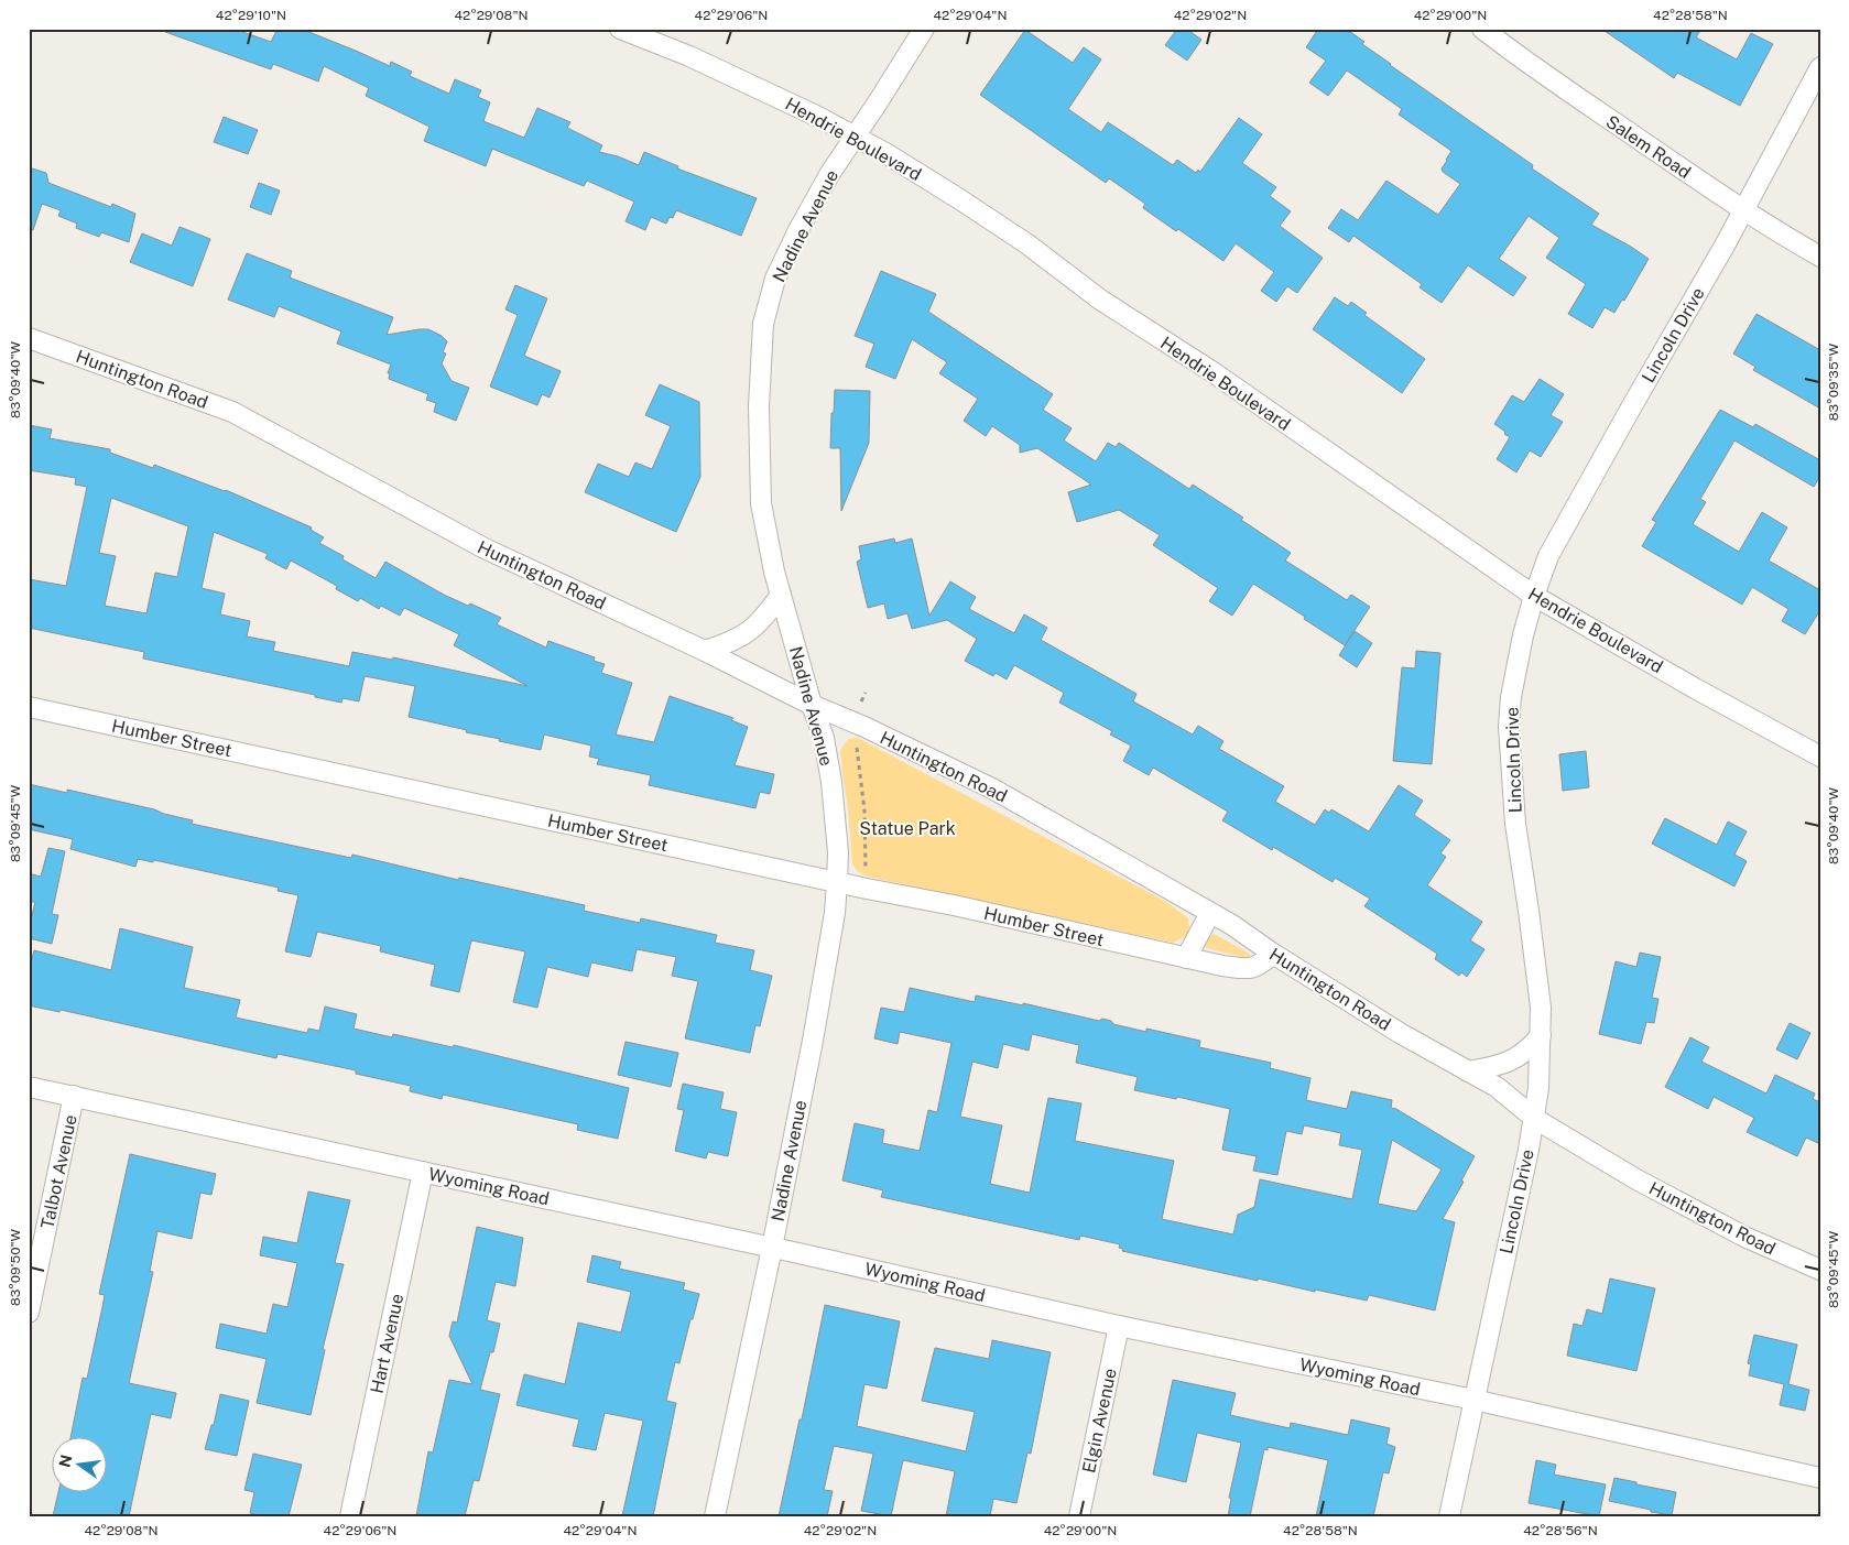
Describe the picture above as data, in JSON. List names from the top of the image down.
{
  "streets": {
    "street": [
      "Hendrie Boulevard",
      "Salem Road",
      "Nadine Avenue",
      "Lincoln Drive",
      "Huntington Road",
      "Humber Street",
      "Talbot Avenue",
      "Wyoming Road",
      "Hart Avenue",
      "Elgin Avenue"
    ]
  },
  "crossings": [
    ["Hendrie Boulevard", "Nadine Avenue"],
    ["Hendrie Boulevard", "Lincoln Drive"],
    ["Salem Road", "Lincoln Drive"],
    ["Nadine Avenue", "Huntington Road"],
    ["Nadine Avenue", "Humber Street"],
    ["Nadine Avenue", "Wyoming Road"],
    ["Lincoln Drive", "Huntington Road"],
    ["Lincoln Drive", "Wyoming Road"],
    ["Huntington Road", "Humber Street"],
    ["Talbot Avenue", "Wyoming Road"],
    ["Wyoming Road", "Hart Avenue"],
    ["Wyoming Road", "Elgin Avenue"]
  ],
  "parks": ["Statue Park"],
  "north": "left",
  "coordinates": [
    "42°29'10\"N",
    "42°29'08\"N",
    "42°29'06\"N",
    "42°29'04\"N",
    "42°29'02\"N",
    "42°29'00\"N",
    "42°28'58\"N",
    "83°09'40\"W",
    "83°09'35\"W",
    "83°09'45\"W",
    "83°09'50\"W",
    "42°28'56\"N"
  ]
}
